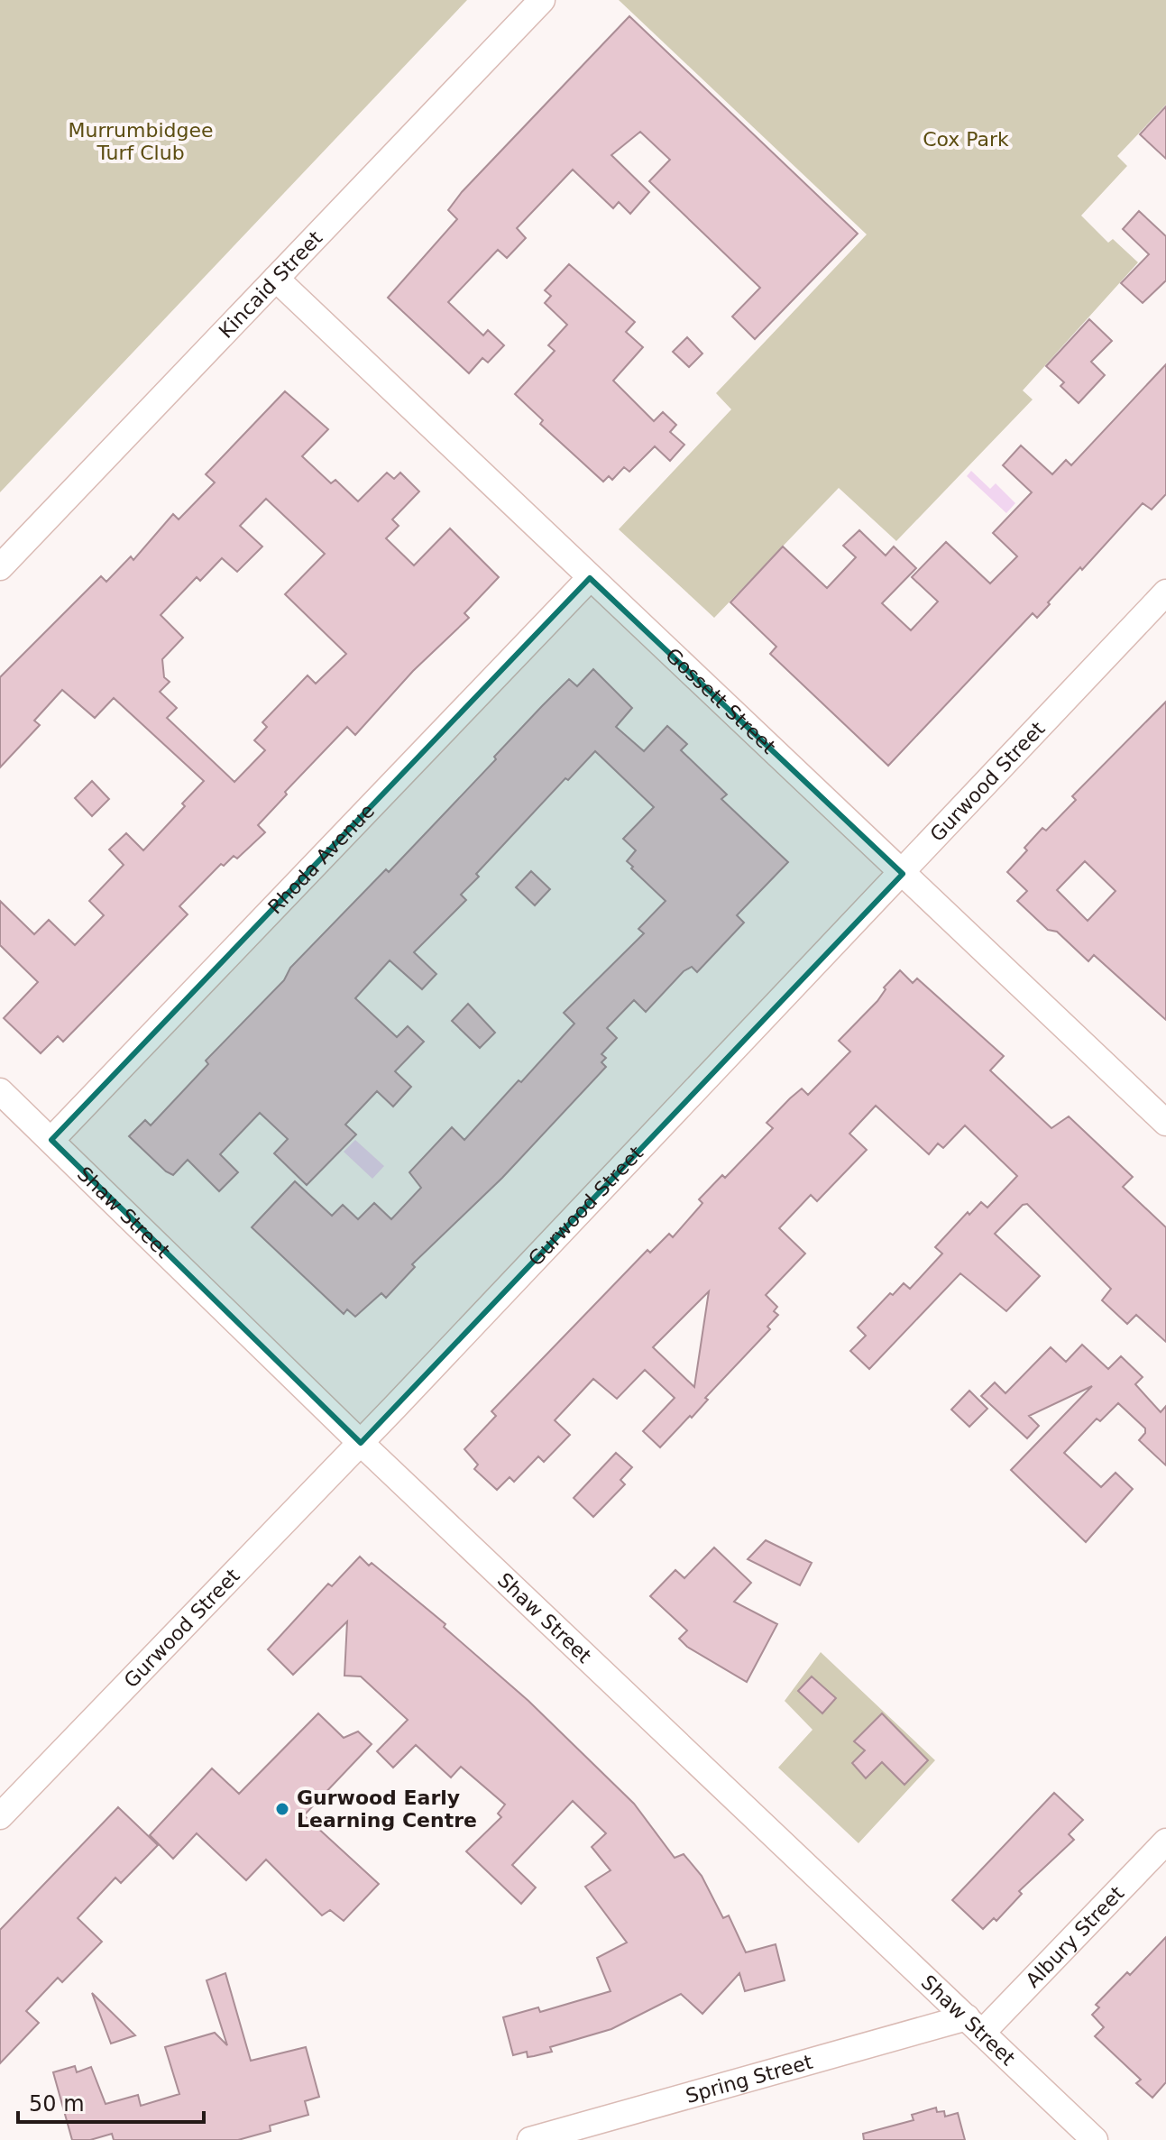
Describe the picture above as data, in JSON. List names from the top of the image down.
{
  "streets": {
    "street": [
      "Kincaid Street",
      "Gossett Street",
      "Gurwood Street",
      "Rhoda Avenue",
      "Shaw Street",
      "Albury Street",
      "Spring Street"
    ]
  },
  "crossings": [
    ["Kincaid Street", "Gossett Street"],
    ["Gossett Street", "Gurwood Street"],
    ["Gossett Street", "Rhoda Avenue"],
    ["Gurwood Street", "Shaw Street"],
    ["Rhoda Avenue", "Shaw Street"],
    ["Shaw Street", "Albury Street"],
    ["Shaw Street", "Spring Street"],
    ["Albury Street", "Spring Street"]
  ],
  "parks": ["Murrumbidgee Turf Club", "Cox Park"],
  "places": ["Gurwood Early Learning Centre"],
  "scale_bar": "50 m"
}
